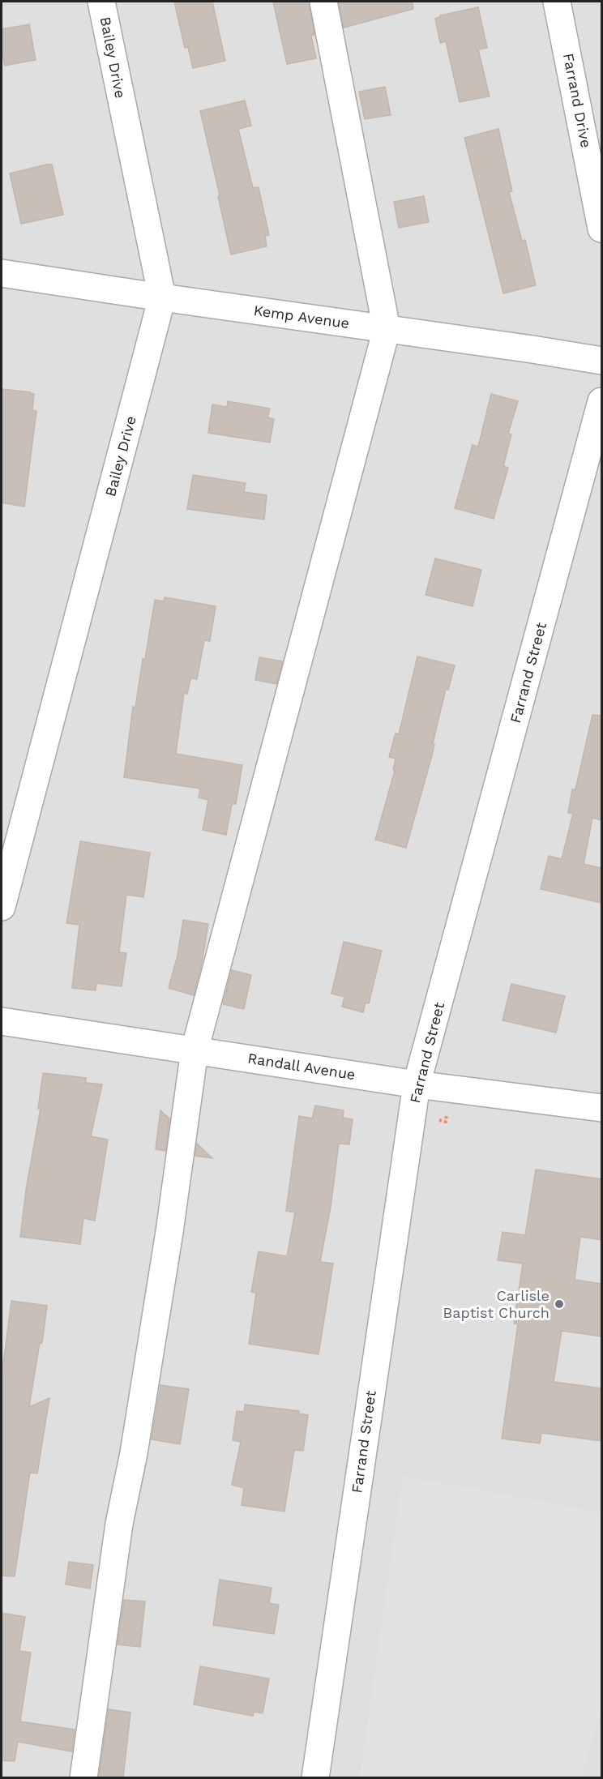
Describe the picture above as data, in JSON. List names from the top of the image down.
{
  "streets": {
    "street": [
      "Bailey Drive",
      "Farrand Drive",
      "Kemp Avenue",
      "Farrand Street",
      "Randall Avenue"
    ]
  },
  "crossings": [
    ["Bailey Drive", "Kemp Avenue"],
    ["Farrand Street", "Randall Avenue"]
  ],
  "places": ["Carlisle Baptist Church"]
}
